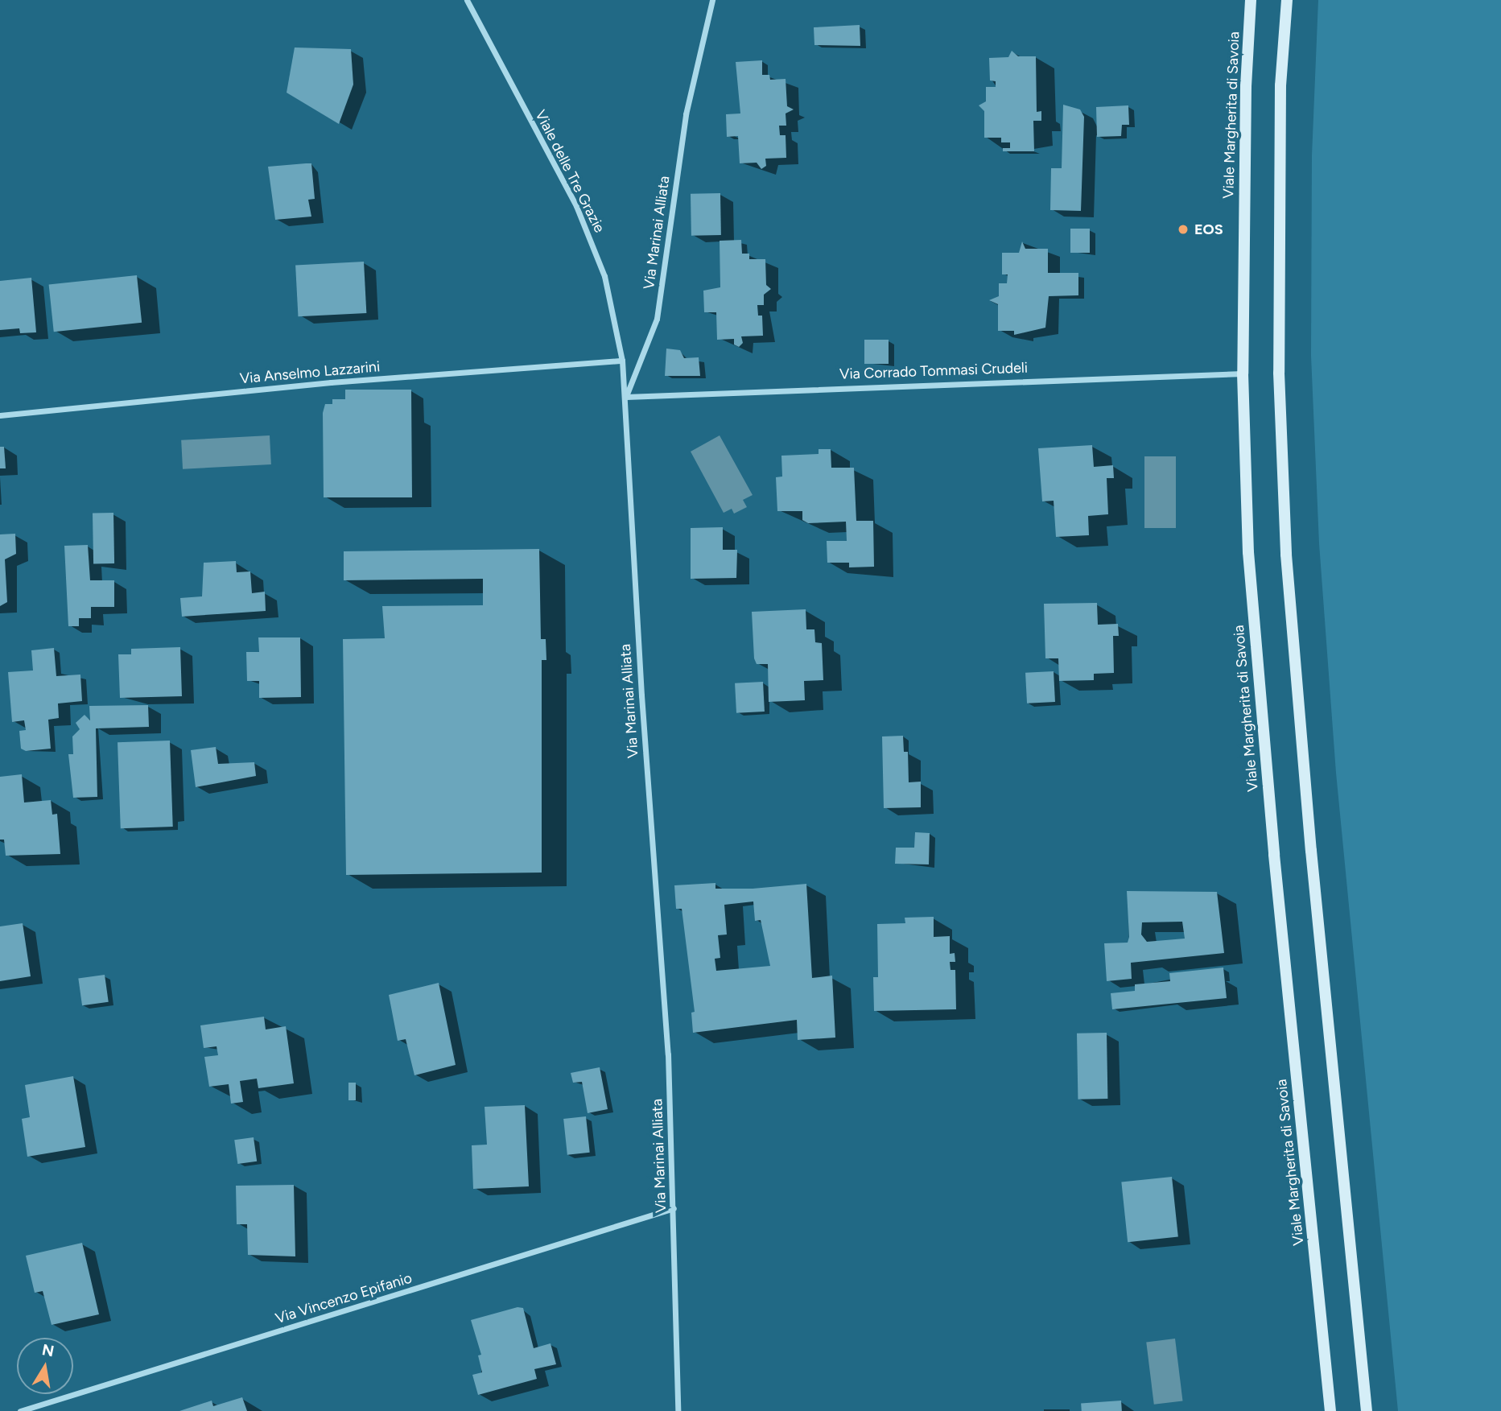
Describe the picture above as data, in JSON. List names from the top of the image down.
{
  "streets": {
    "street": [
      "Viale Margherita di Savoia",
      "Viale delle Tre Grazie",
      "Via Marinai Alliata",
      "Via Corrado Tommasi Crudeli",
      "Via Anselmo Lazzarini",
      "Via Vincenzo Epifanio"
    ]
  },
  "crossings": [
    ["Viale Margherita di Savoia", "Via Corrado Tommasi Crudeli"],
    ["Viale delle Tre Grazie", "Via Marinai Alliata"],
    ["Viale delle Tre Grazie", "Via Corrado Tommasi Crudeli"],
    ["Viale delle Tre Grazie", "Via Anselmo Lazzarini"],
    ["Via Marinai Alliata", "Via Corrado Tommasi Crudeli"],
    ["Via Marinai Alliata", "Via Vincenzo Epifanio"]
  ],
  "places": ["EOS"],
  "north": "top"
}
